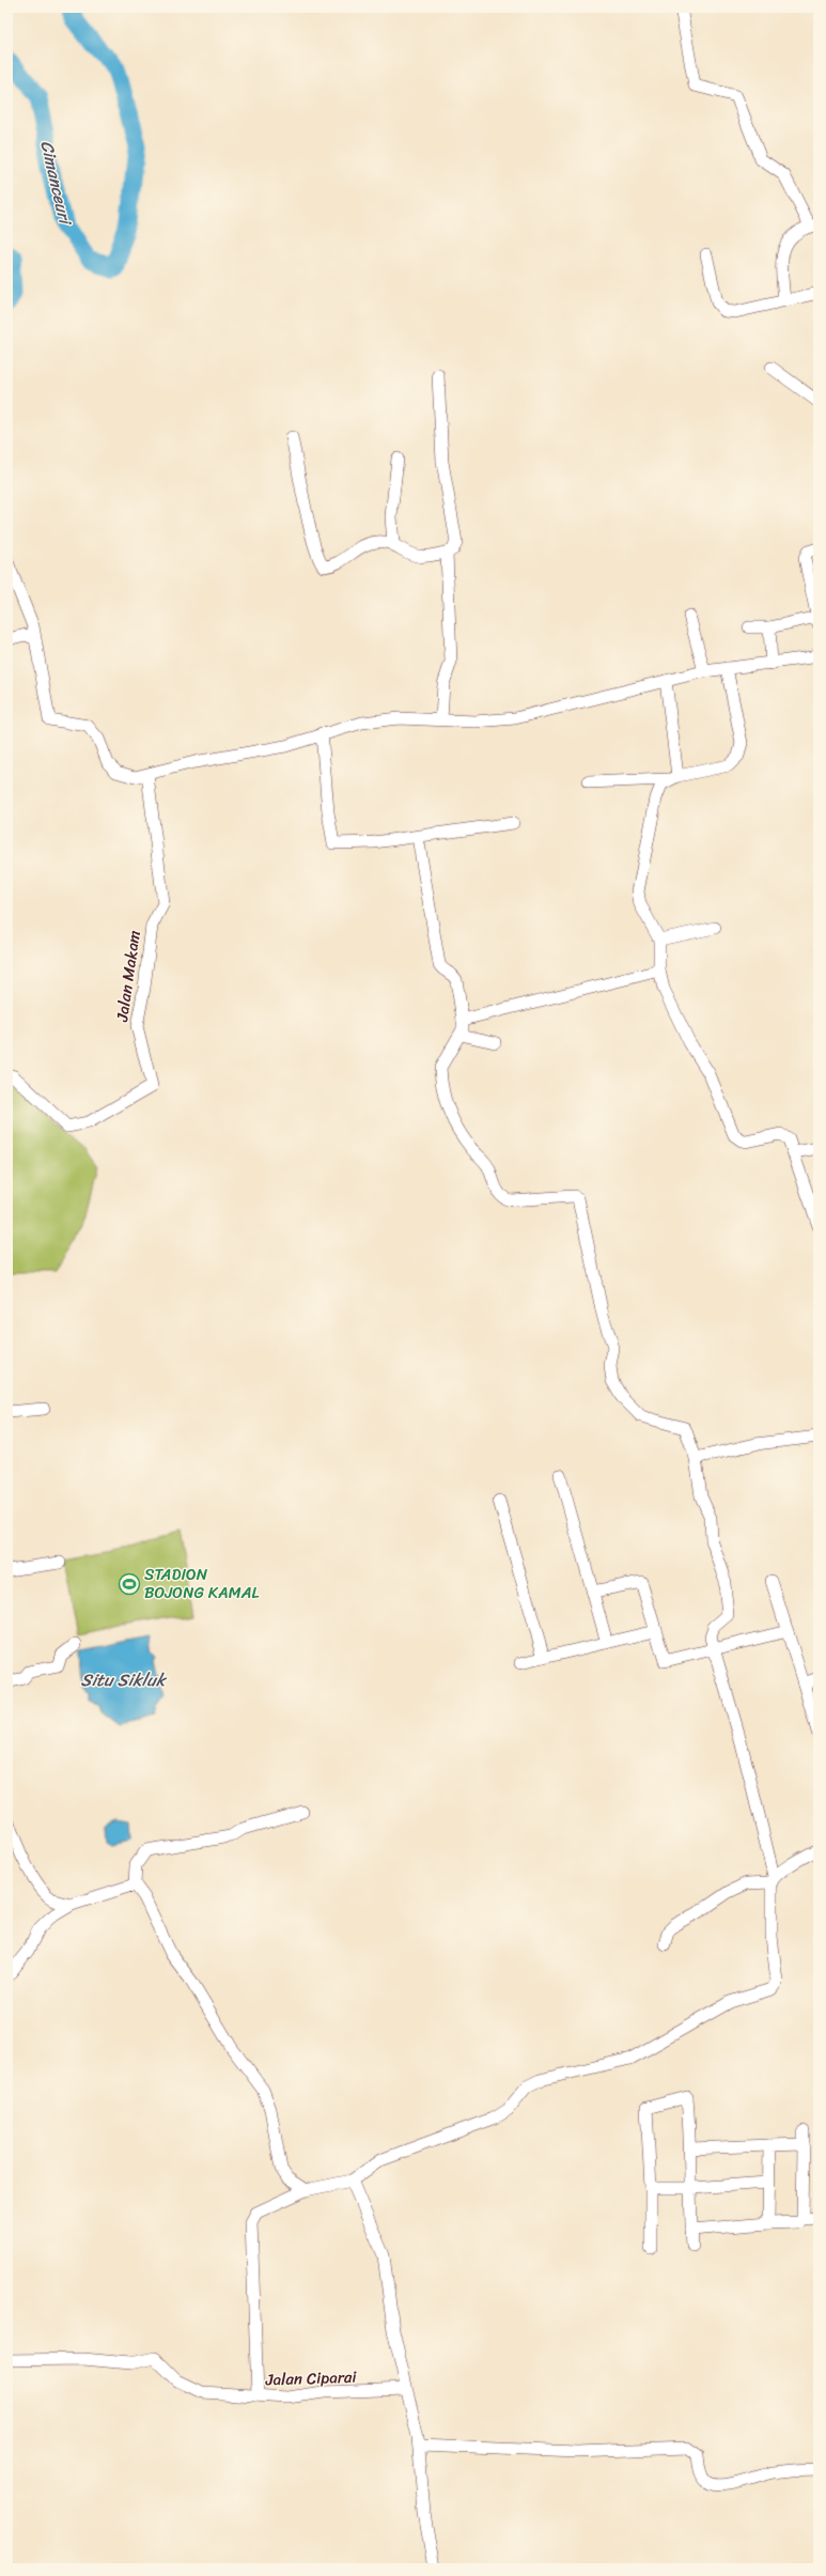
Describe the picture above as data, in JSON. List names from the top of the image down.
{
  "streets": {
    "street": ["Jalan Makam", "Jalan Ciparai"]
  },
  "water": ["Cimanceuri", "Situ Sikluk"],
  "places": {
    "sports": ["STADION BOJONG KAMAL"]
  }
}
